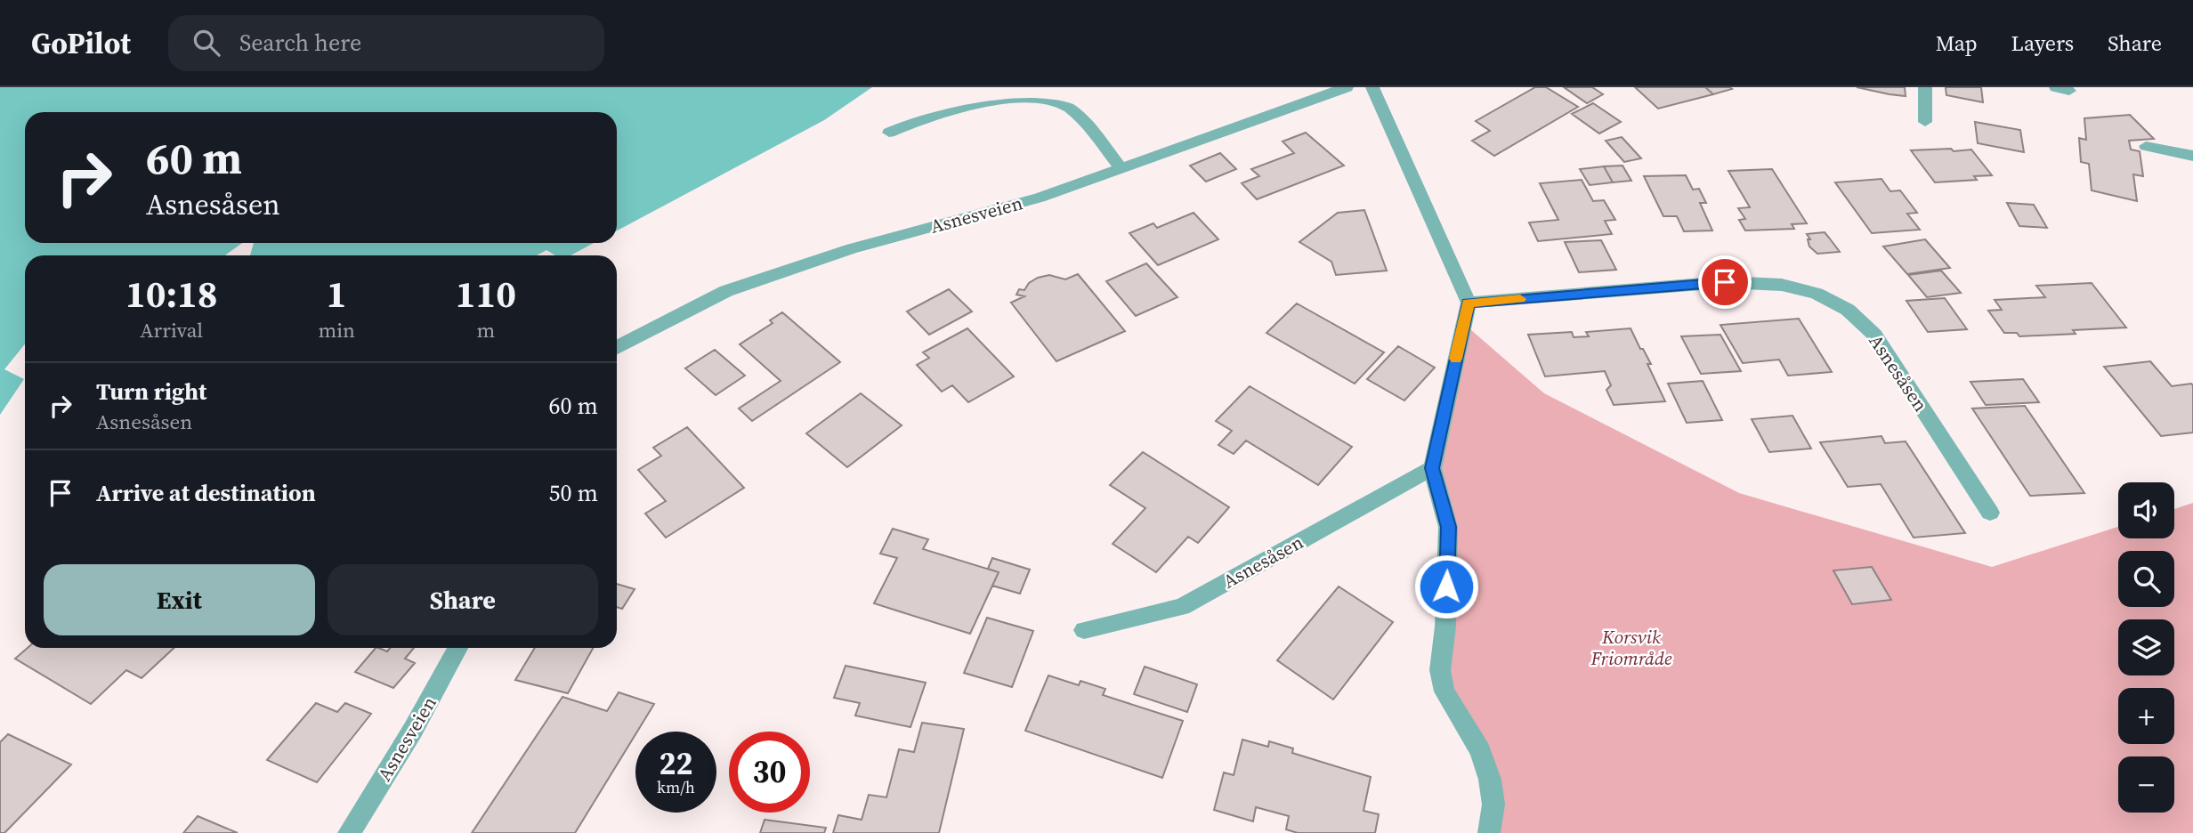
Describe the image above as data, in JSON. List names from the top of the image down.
{
  "streets": {
    "street": ["Asnesveien", "Asnesåsen"]
  },
  "parks": ["Korsvik Friområde"],
  "page": {
    "header": "GoPilot",
    "search": "Search here",
    "nav": ["Map", "Layers", "Share"],
    "turn": ["60 m", "Asnesåsen"],
    "eta": [
      "10:18",
      "Arrival",
      "1",
      "min",
      "110",
      "m"
    ],
    "list": [
      {
        "name": "Turn right",
        "note": "Asnesåsen",
        "value": "60 m"
      },
      {
        "name": "Arrive at destination",
        "value": "50 m"
      }
    ],
    "map_buttons": ["+", "−"],
    "buttons": ["Exit", "Share"],
    "speed": "22 km/h",
    "limit": "30"
  }
}
